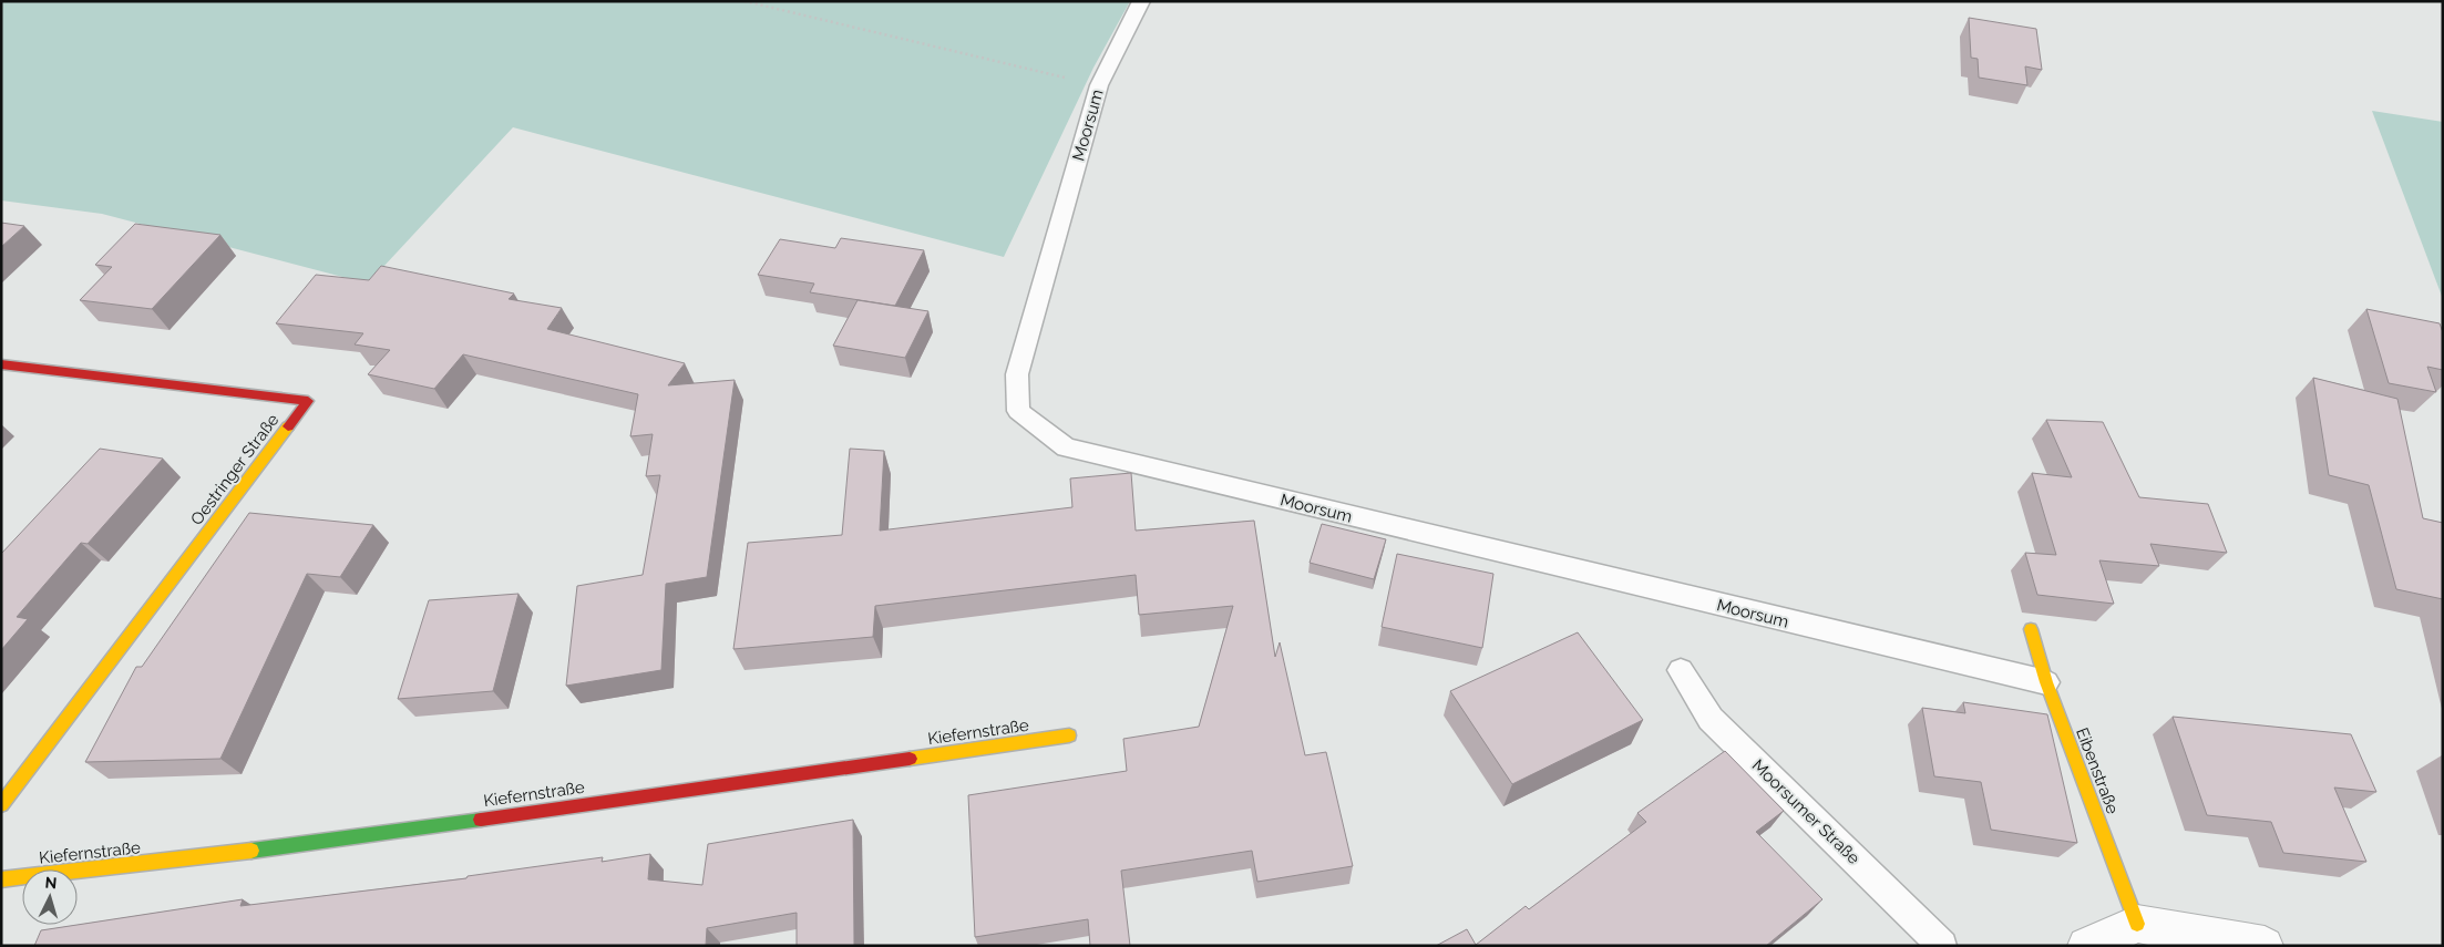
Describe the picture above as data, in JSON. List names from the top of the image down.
{
  "streets": {
    "street": ["Oestringer Straße", "Kiefernstraße", "Eibenstraße"],
    "lane": ["Moorsum", "Moorsumer Straße"]
  },
  "crossings": [
    ["Moorsum", "Eibenstraße"]
  ],
  "north": "top"
}
